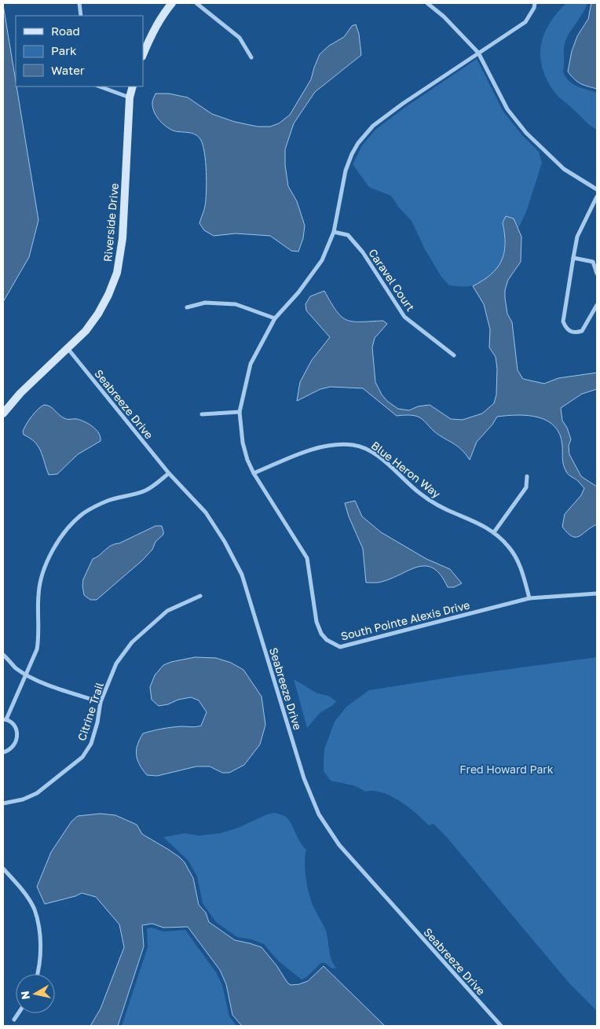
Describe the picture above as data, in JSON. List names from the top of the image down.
{
  "streets": {
    "street": [
      "Riverside Drive",
      "Caravel Court",
      "Seabreeze Drive",
      "Blue Heron Way",
      "South Pointe Alexis Drive",
      "Citrine Trail"
    ]
  },
  "crossings": [
    ["Riverside Drive", "Seabreeze Drive"],
    ["Caravel Court", "South Pointe Alexis Drive"],
    ["Blue Heron Way", "South Pointe Alexis Drive"]
  ],
  "parks": ["Fred Howard Park"],
  "legend": ["Road", "Park", "Water"],
  "north": "left"
}
